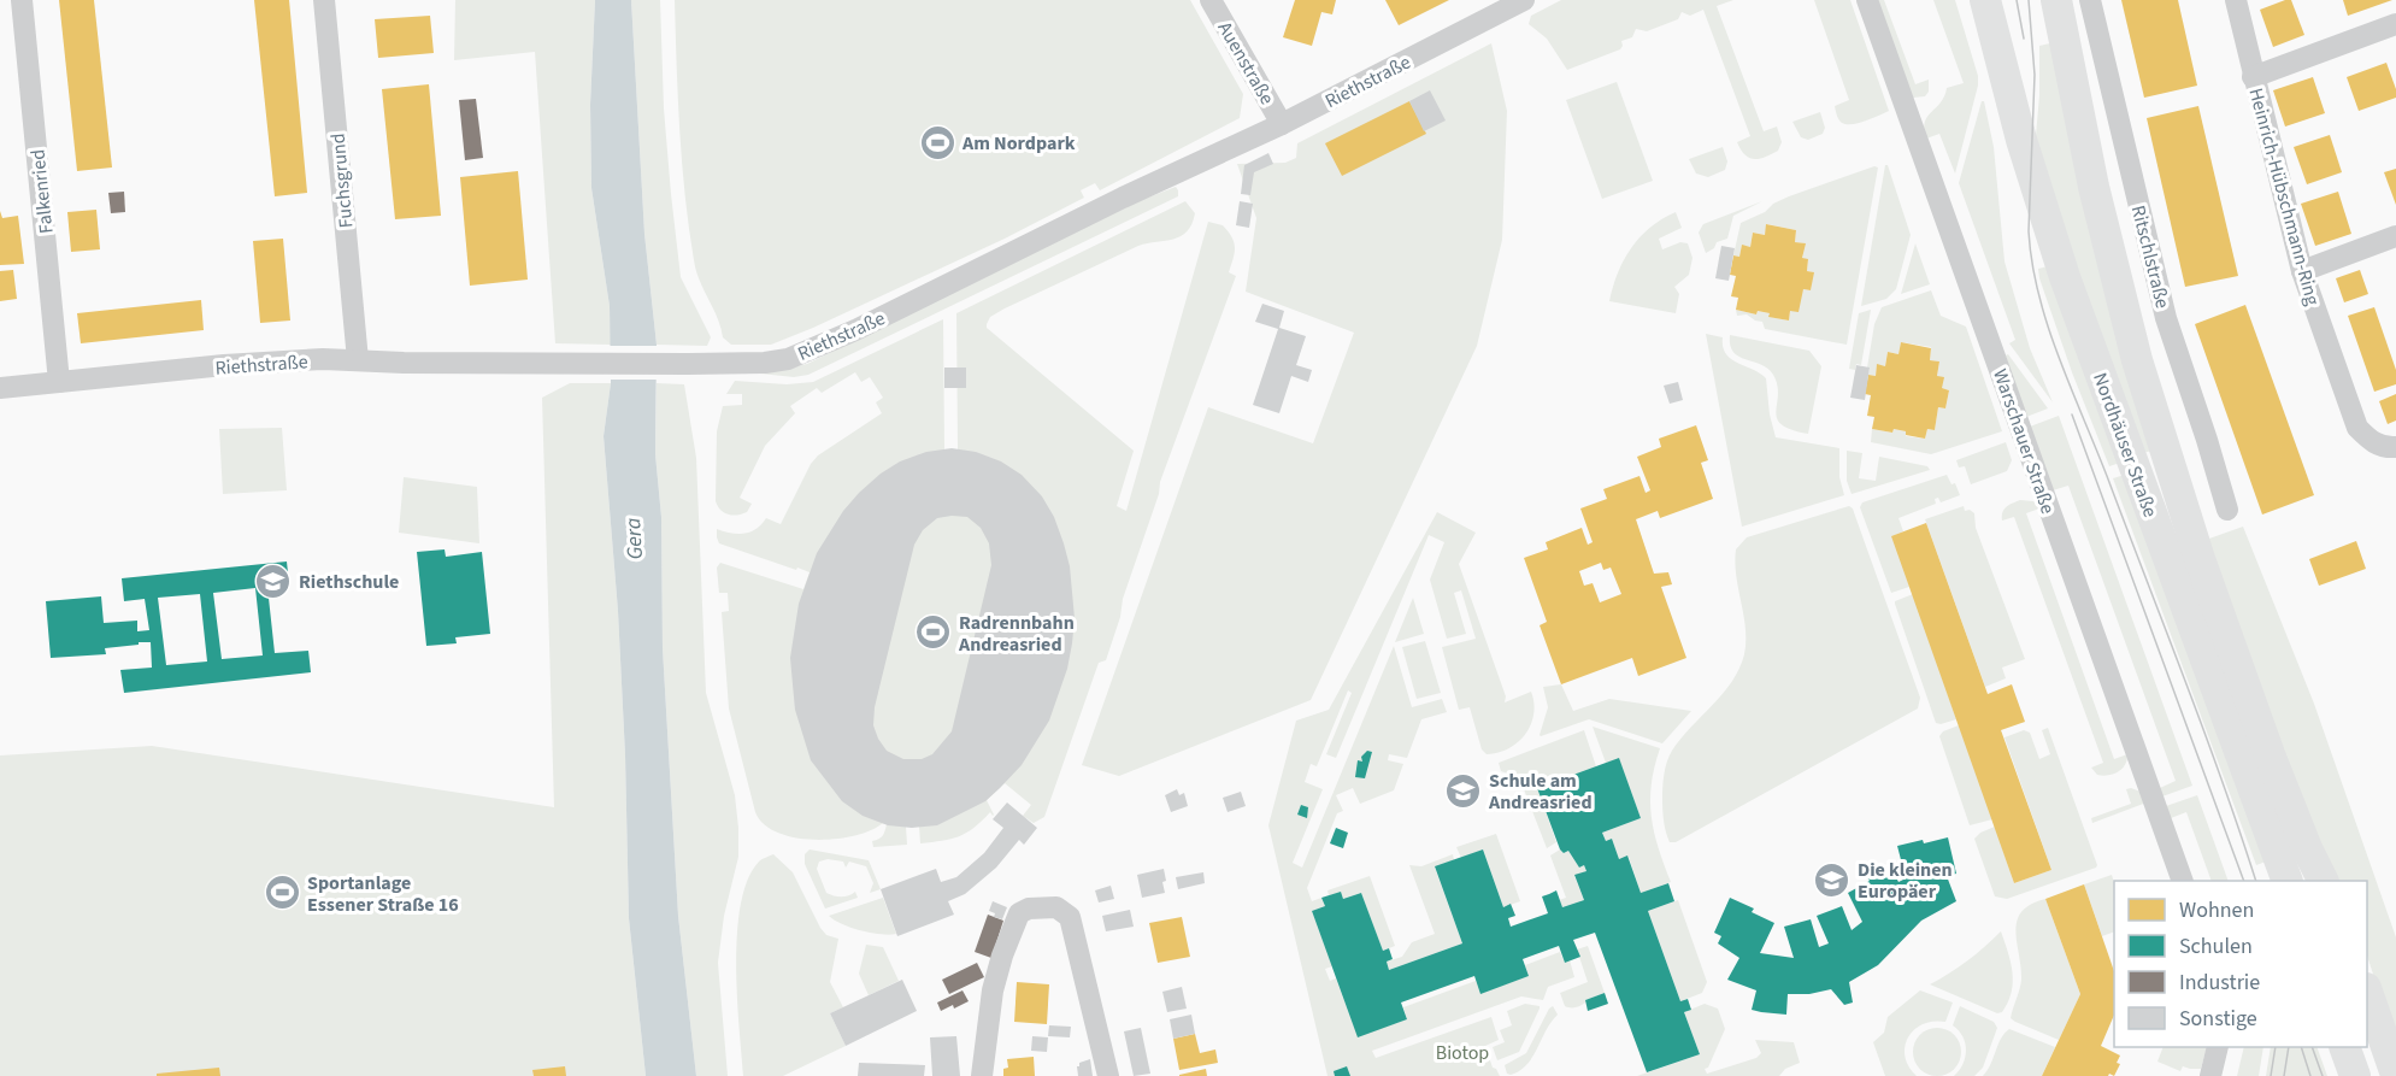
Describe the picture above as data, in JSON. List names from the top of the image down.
{
  "streets": {
    "main road": ["Nordhäuser Straße"],
    "street": [
      "Auenstraße",
      "Riethstraße",
      "Fuchsgrund",
      "Falkenried",
      "Heinrich-Hübschmann-Ring",
      "Ritschlstraße",
      "Warschauer Straße"
    ]
  },
  "crossings": [
    ["Auenstraße", "Riethstraße"],
    ["Riethstraße", "Fuchsgrund"],
    ["Riethstraße", "Falkenried"]
  ],
  "water": ["Gera"],
  "parks": ["Biotop"],
  "places": {
    "sports": ["Am Nordpark", "Radrennbahn Andreasried", "Sportanlage Essener Straße 16"],
    "school or university": ["Riethschule", "Schule am Andreasried", "Die kleinen Europäer"]
  },
  "legend": [
    "Wohnen",
    "Schulen",
    "Industrie",
    "Sonstige"
  ]
}
